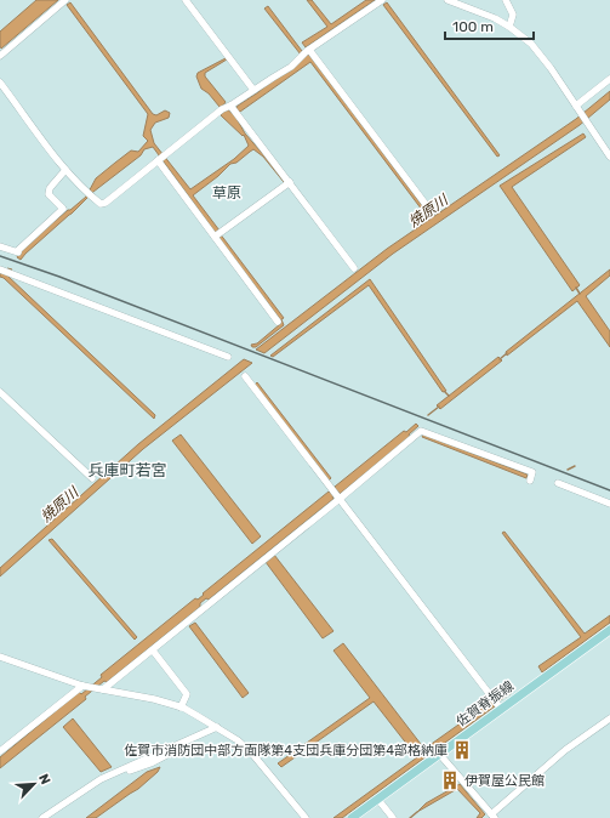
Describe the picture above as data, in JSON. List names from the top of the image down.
{
  "streets": {
    "main road": ["佐賀脊振線"]
  },
  "districts": ["草原", "兵庫町若宮"],
  "water": ["焼原川"],
  "places": {
    "building": ["佐賀市消防団中部方面隊第4支団兵庫分団第4部格納庫", "伊賀屋公民館"]
  },
  "scale_bar": "100 m",
  "north": "top right"
}
